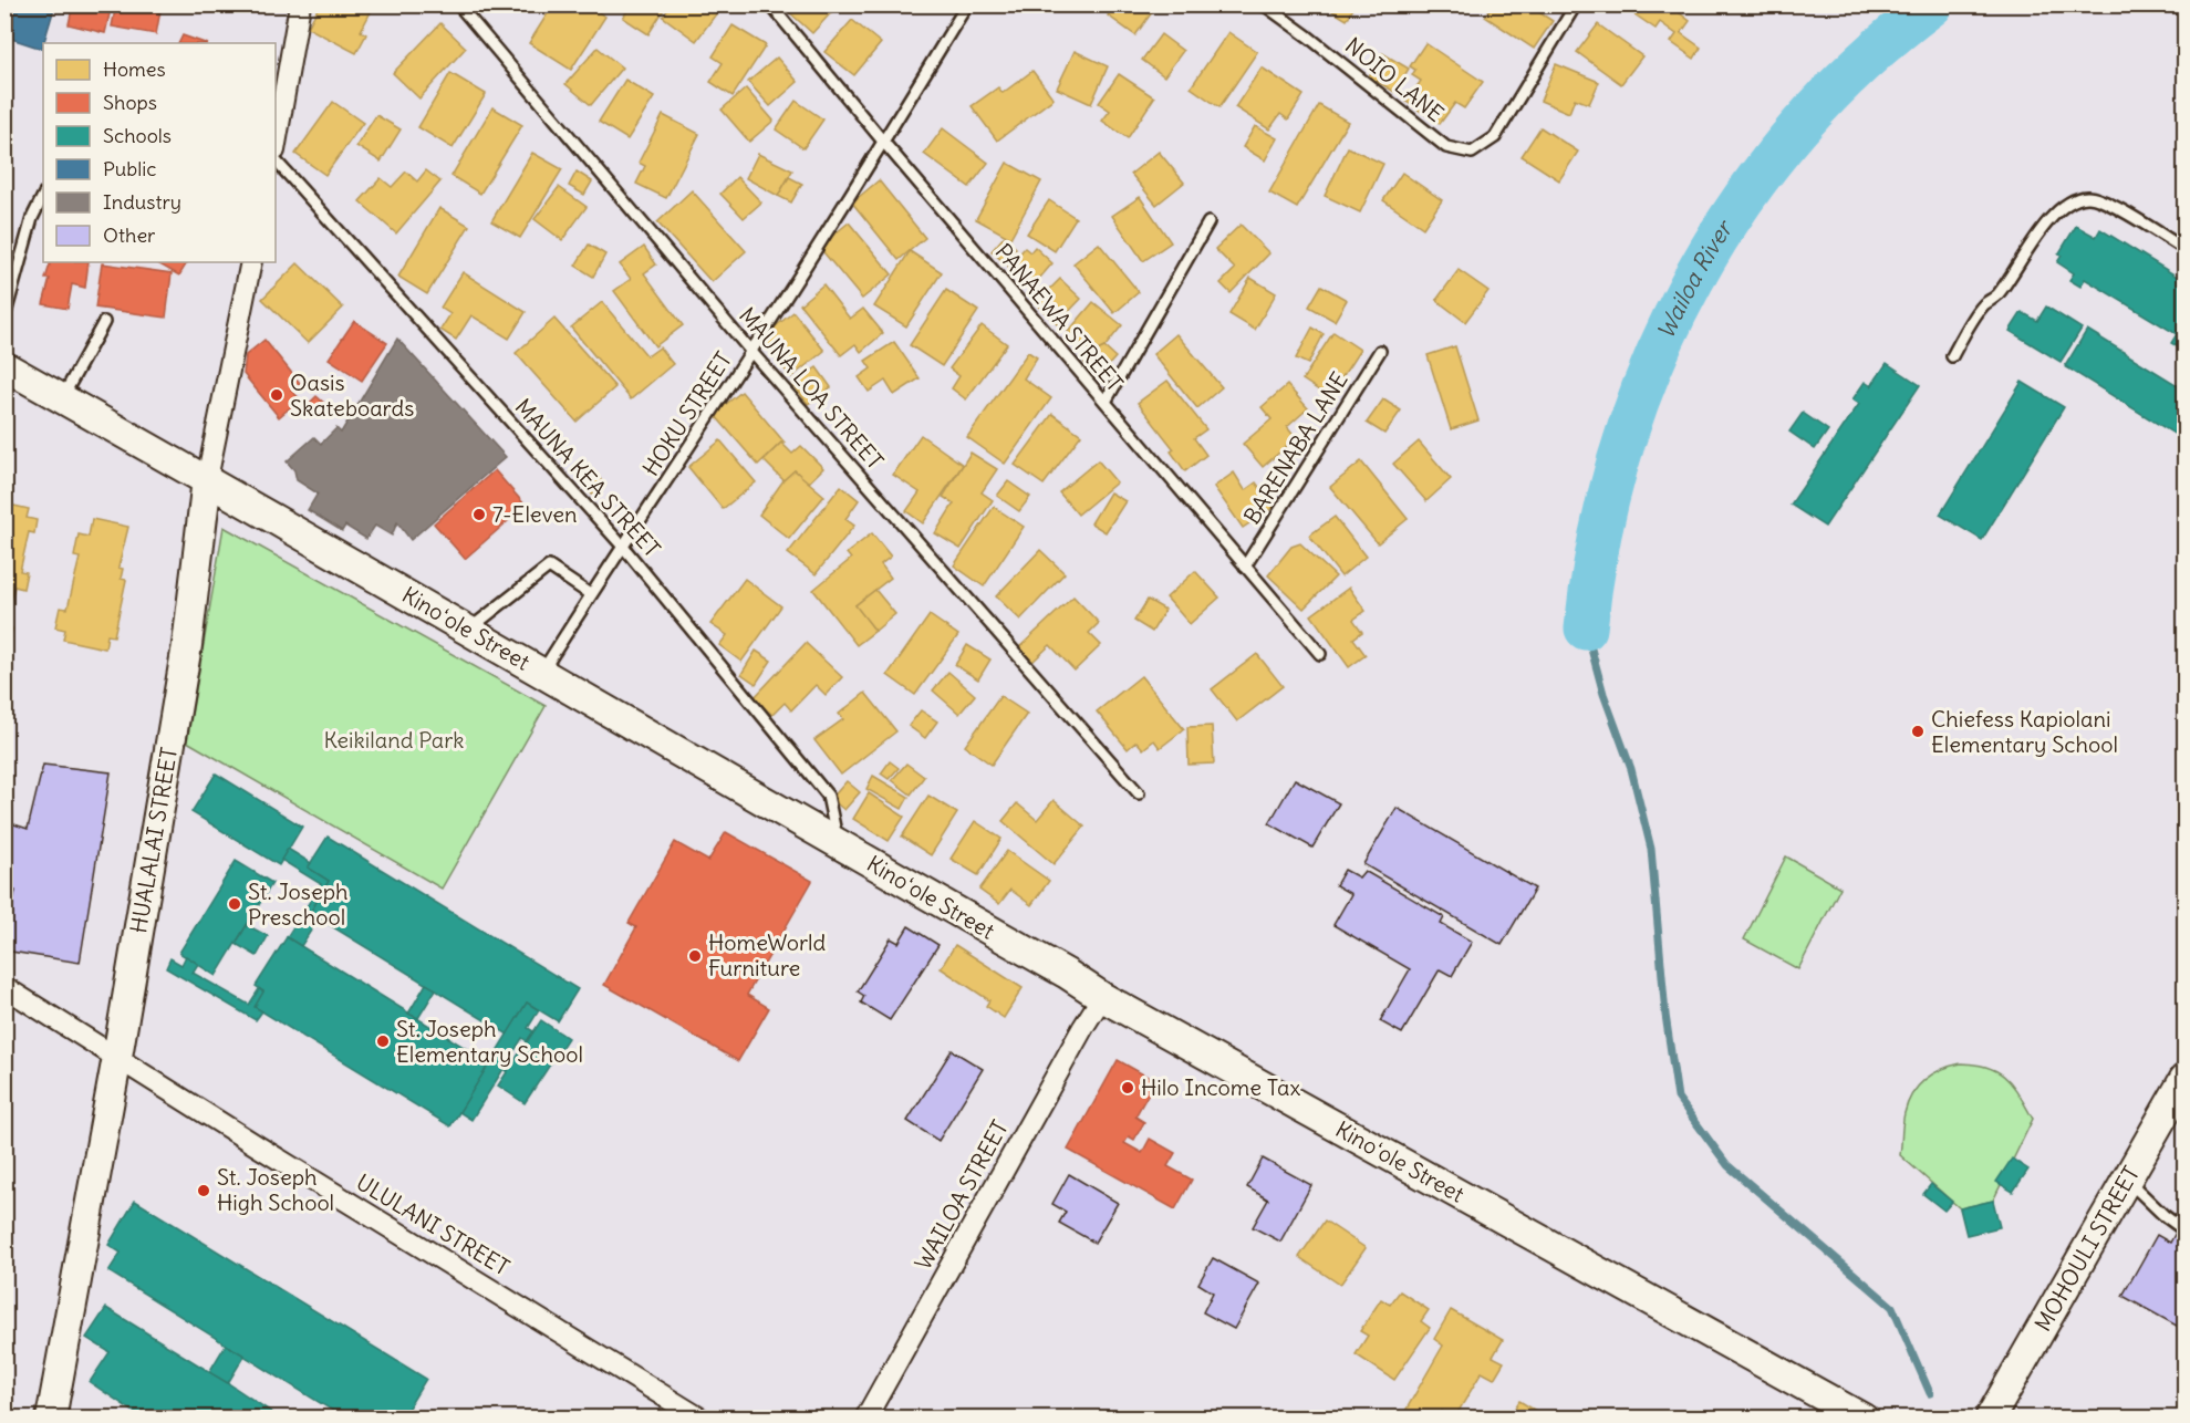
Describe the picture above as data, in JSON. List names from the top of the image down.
{
  "streets": {
    "street": [
      "Kinoʻole Street",
      "HUALALAI STREET",
      "WAILOA STREET",
      "ULULANI STREET",
      "MOHOULI STREET"
    ],
    "lane": [
      "NOIO LANE",
      "PANAEWA STREET",
      "MAUNA LOA STREET",
      "HOKU STREET",
      "BARENABA LANE",
      "MAUNA KEA STREET"
    ]
  },
  "crossings": [
    ["PANAEWA STREET", "HOKU STREET"],
    ["PANAEWA STREET", "BARENABA LANE"],
    ["MAUNA LOA STREET", "HOKU STREET"],
    ["HOKU STREET", "MAUNA KEA STREET"],
    ["HOKU STREET", "Kinoʻole Street"],
    ["MAUNA KEA STREET", "Kinoʻole Street"],
    ["Kinoʻole Street", "HUALALAI STREET"],
    ["Kinoʻole Street", "WAILOA STREET"],
    ["HUALALAI STREET", "ULULANI STREET"]
  ],
  "water": ["Wailoa River"],
  "parks": ["Keikiland Park"],
  "places": [
    "Oasis Skateboards",
    "7-Eleven",
    "Chiefess Kapiolani Elementary School",
    "St. Joseph Preschool",
    "HomeWorld Furniture",
    "St. Joseph Elementary School",
    "Hilo Income Tax",
    "St. Joseph High School"
  ],
  "legend": [
    "Homes",
    "Shops",
    "Schools",
    "Public",
    "Industry",
    "Other"
  ]
}
